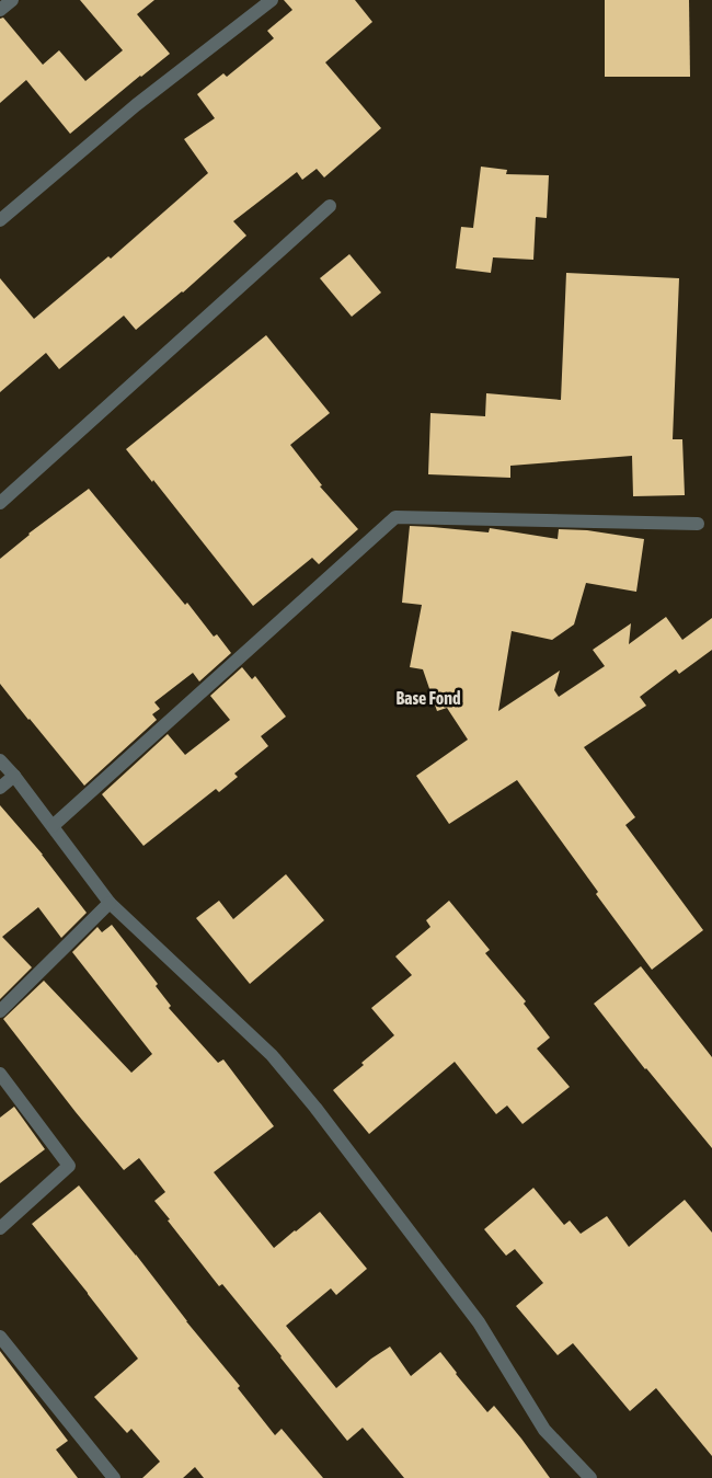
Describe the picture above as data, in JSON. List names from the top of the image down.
{
  "districts": ["Base Fond"]
}
